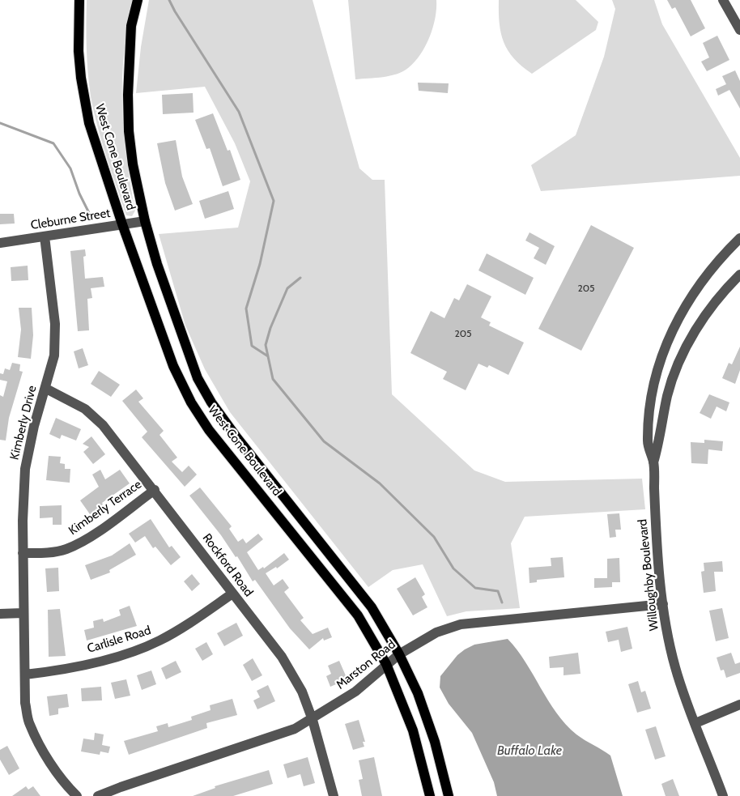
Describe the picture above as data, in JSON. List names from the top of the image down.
{
  "streets": {
    "main road": ["West Cone Boulevard"],
    "street": [
      "Cleburne Street",
      "Kimberly Drive",
      "Kimberly Terrace",
      "Rockford Road",
      "Willoughby Boulevard",
      "Carlisle Road",
      "Marston Road"
    ]
  },
  "crossings": [
    ["West Cone Boulevard", "Cleburne Street"],
    ["West Cone Boulevard", "Marston Road"],
    ["Cleburne Street", "Kimberly Drive"],
    ["Kimberly Drive", "Kimberly Terrace"],
    ["Kimberly Drive", "Rockford Road"],
    ["Kimberly Drive", "Carlisle Road"],
    ["Kimberly Terrace", "Rockford Road"],
    ["Rockford Road", "Carlisle Road"],
    ["Rockford Road", "Marston Road"],
    ["Willoughby Boulevard", "Marston Road"]
  ],
  "water": ["Buffalo Lake"],
  "house_numbers": ["205", "205"]
}
